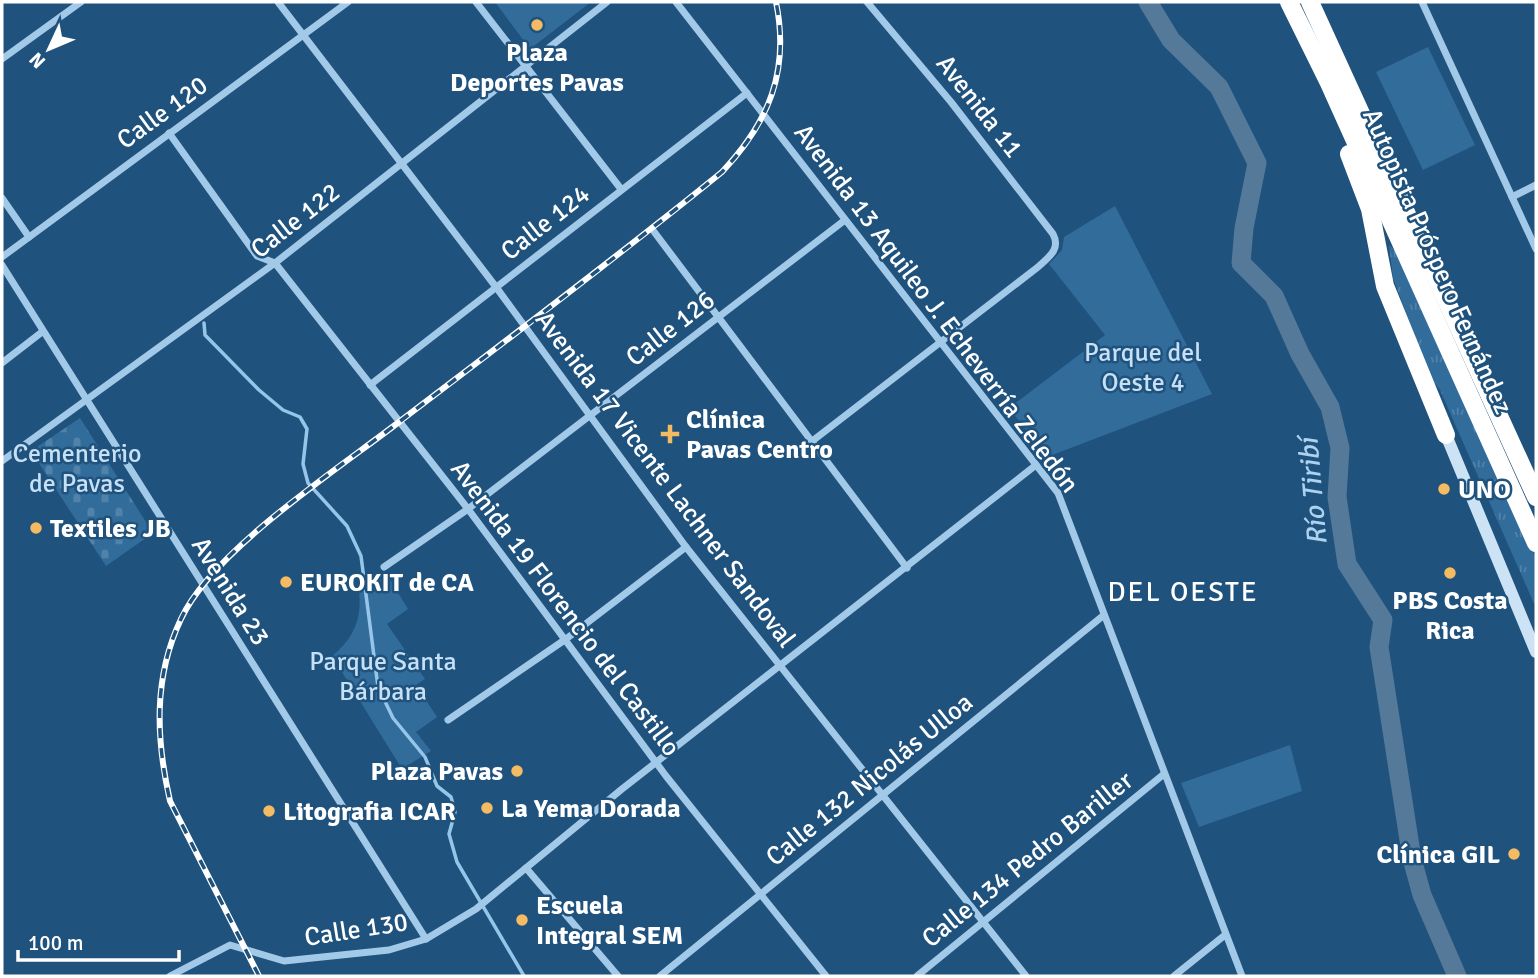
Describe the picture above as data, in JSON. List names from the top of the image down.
{
  "streets": {
    "highway": ["Autopista Próspero Fernández"],
    "street": [
      "Avenida 11",
      "Calle 120",
      "Calle 122",
      "Calle 124",
      "Avenida 13 Aquileo J. Echeverría Zeledón",
      "Calle 126",
      "Avenida 17 Vicente Lachner Sandoval",
      "Avenida 23",
      "Avenida 19 Florencio del Castillo",
      "Calle 132 Nicolás Ulloa",
      "Calle 134 Pedro Bariller",
      "Calle 130"
    ]
  },
  "crossings": [
    ["Avenida 11", "Avenida 13 Aquileo J. Echeverría Zeledón"],
    ["Calle 120", "Avenida 17 Vicente Lachner Sandoval"],
    ["Calle 120", "Avenida 19 Florencio del Castillo"],
    ["Calle 122", "Avenida 17 Vicente Lachner Sandoval"],
    ["Calle 122", "Avenida 23"],
    ["Calle 122", "Avenida 19 Florencio del Castillo"],
    ["Calle 124", "Avenida 13 Aquileo J. Echeverría Zeledón"],
    ["Calle 124", "Avenida 17 Vicente Lachner Sandoval"],
    ["Calle 124", "Avenida 19 Florencio del Castillo"],
    ["Avenida 13 Aquileo J. Echeverría Zeledón", "Calle 126"],
    ["Avenida 13 Aquileo J. Echeverría Zeledón", "Calle 132 Nicolás Ulloa"],
    ["Avenida 13 Aquileo J. Echeverría Zeledón", "Calle 134 Pedro Bariller"],
    ["Avenida 13 Aquileo J. Echeverría Zeledón", "Calle 130"],
    ["Calle 126", "Avenida 17 Vicente Lachner Sandoval"],
    ["Calle 126", "Avenida 19 Florencio del Castillo"],
    ["Avenida 17 Vicente Lachner Sandoval", "Calle 132 Nicolás Ulloa"],
    ["Avenida 17 Vicente Lachner Sandoval", "Calle 134 Pedro Bariller"],
    ["Avenida 17 Vicente Lachner Sandoval", "Calle 130"],
    ["Avenida 23", "Calle 130"],
    ["Avenida 19 Florencio del Castillo", "Calle 132 Nicolás Ulloa"],
    ["Avenida 19 Florencio del Castillo", "Calle 130"]
  ],
  "districts": ["DEL OESTE"],
  "water": ["Río Tiribí"],
  "parks": ["Parque del Oeste 4", "Cementerio de Pavas", "Parque Santa Bárbara"],
  "places": {
    "other": [
      "Plaza Deportes Pavas",
      "UNO",
      "Textiles JB",
      "PBS Costa Rica",
      "EUROKIT de CA",
      "Plaza Pavas",
      "La Yema Dorada",
      "Litografia ICAR",
      "Clínica GIL",
      "Escuela Integral SEM"
    ],
    "health": ["Clínica Pavas Centro"]
  },
  "scale_bar": "100 m",
  "north": "bottom left"
}
